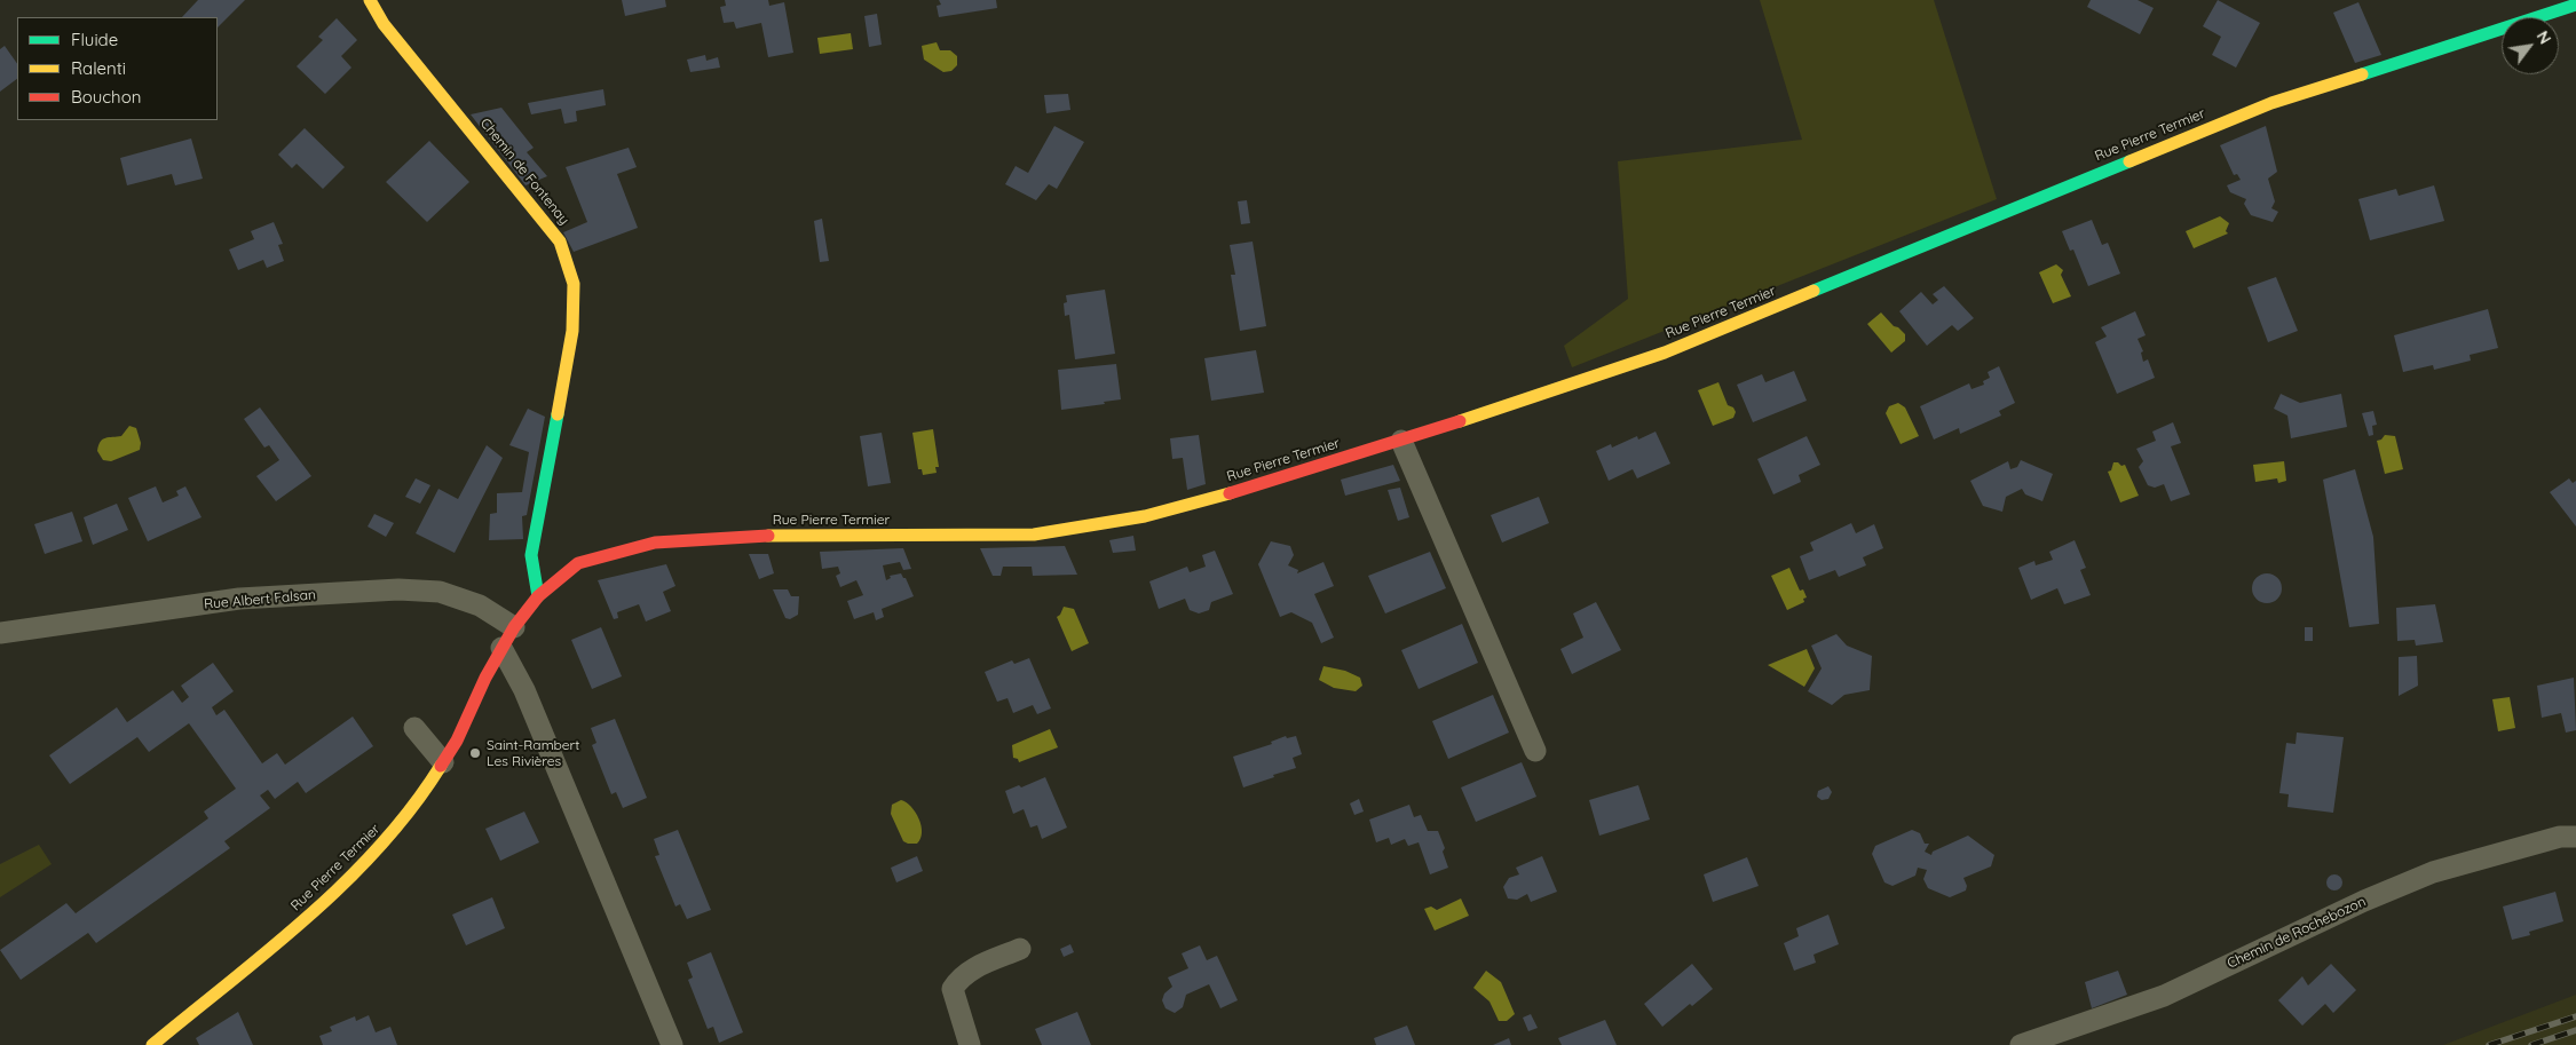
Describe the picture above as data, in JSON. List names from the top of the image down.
{
  "streets": {
    "street": [
      "Rue Pierre Termier",
      "Chemin de Fontenay",
      "Rue Albert Falsan",
      "Chemin de Rochebozon"
    ]
  },
  "crossings": [
    ["Rue Pierre Termier", "Chemin de Fontenay"],
    ["Rue Pierre Termier", "Rue Albert Falsan"]
  ],
  "places": ["Saint-Rambert Les Rivières"],
  "legend": ["Fluide", "Ralenti", "Bouchon"],
  "north": "top right"
}
